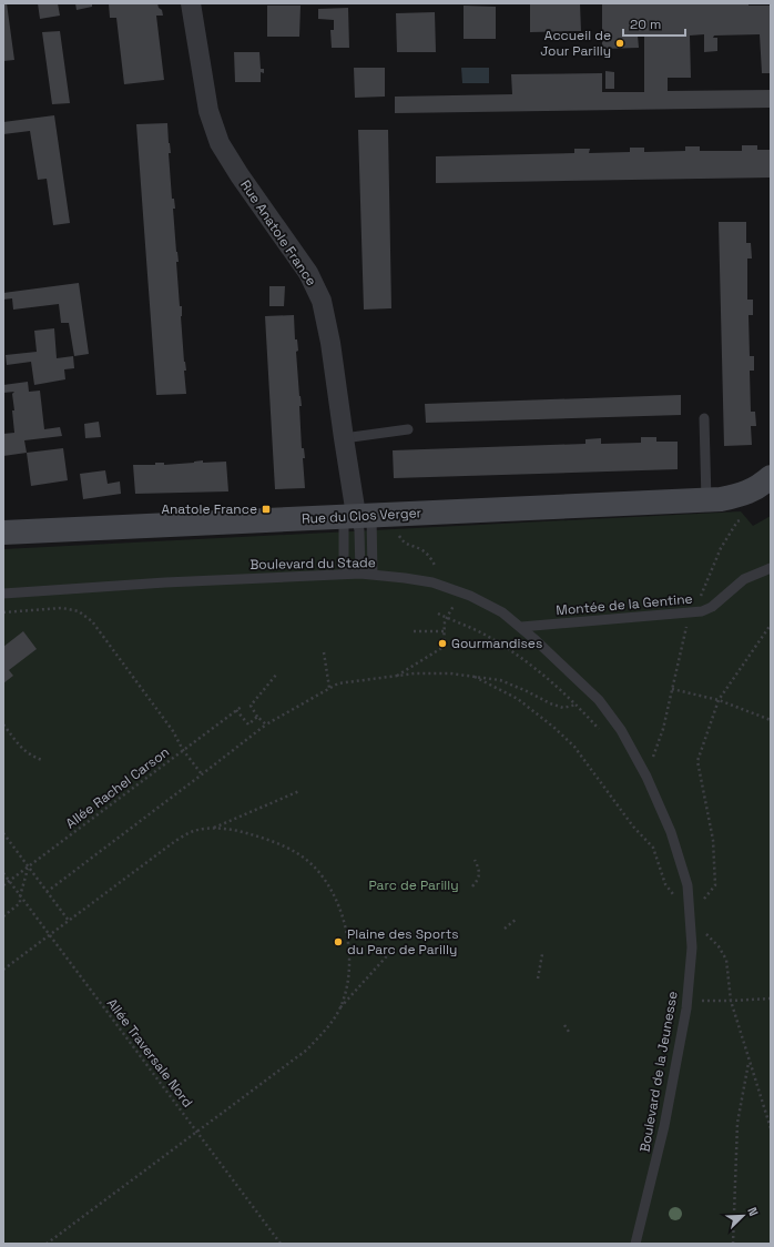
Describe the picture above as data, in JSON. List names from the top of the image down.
{
  "streets": {
    "street": ["Rue Anatole France", "Rue du Clos Verger"],
    "lane": ["Boulevard du Stade", "Montée de la Gentine", "Boulevard de la Jeunesse"],
    "path": ["Allée Rachel Carson", "Allée Traversale Nord"]
  },
  "crossings": [
    ["Rue Anatole France", "Rue du Clos Verger"],
    ["Rue Anatole France", "Boulevard du Stade"],
    ["Boulevard du Stade", "Montée de la Gentine"],
    ["Boulevard du Stade", "Boulevard de la Jeunesse"],
    ["Allée Rachel Carson", "Allée Traversale Nord"]
  ],
  "parks": ["Parc de Parilly"],
  "places": {
    "other": ["Accueil de Jour Parilly", "Gourmandises", "Plaine des Sports du Parc de Parilly"],
    "transit": ["Anatole France"]
  },
  "scale_bar": "20 m",
  "north": "top right"
}
